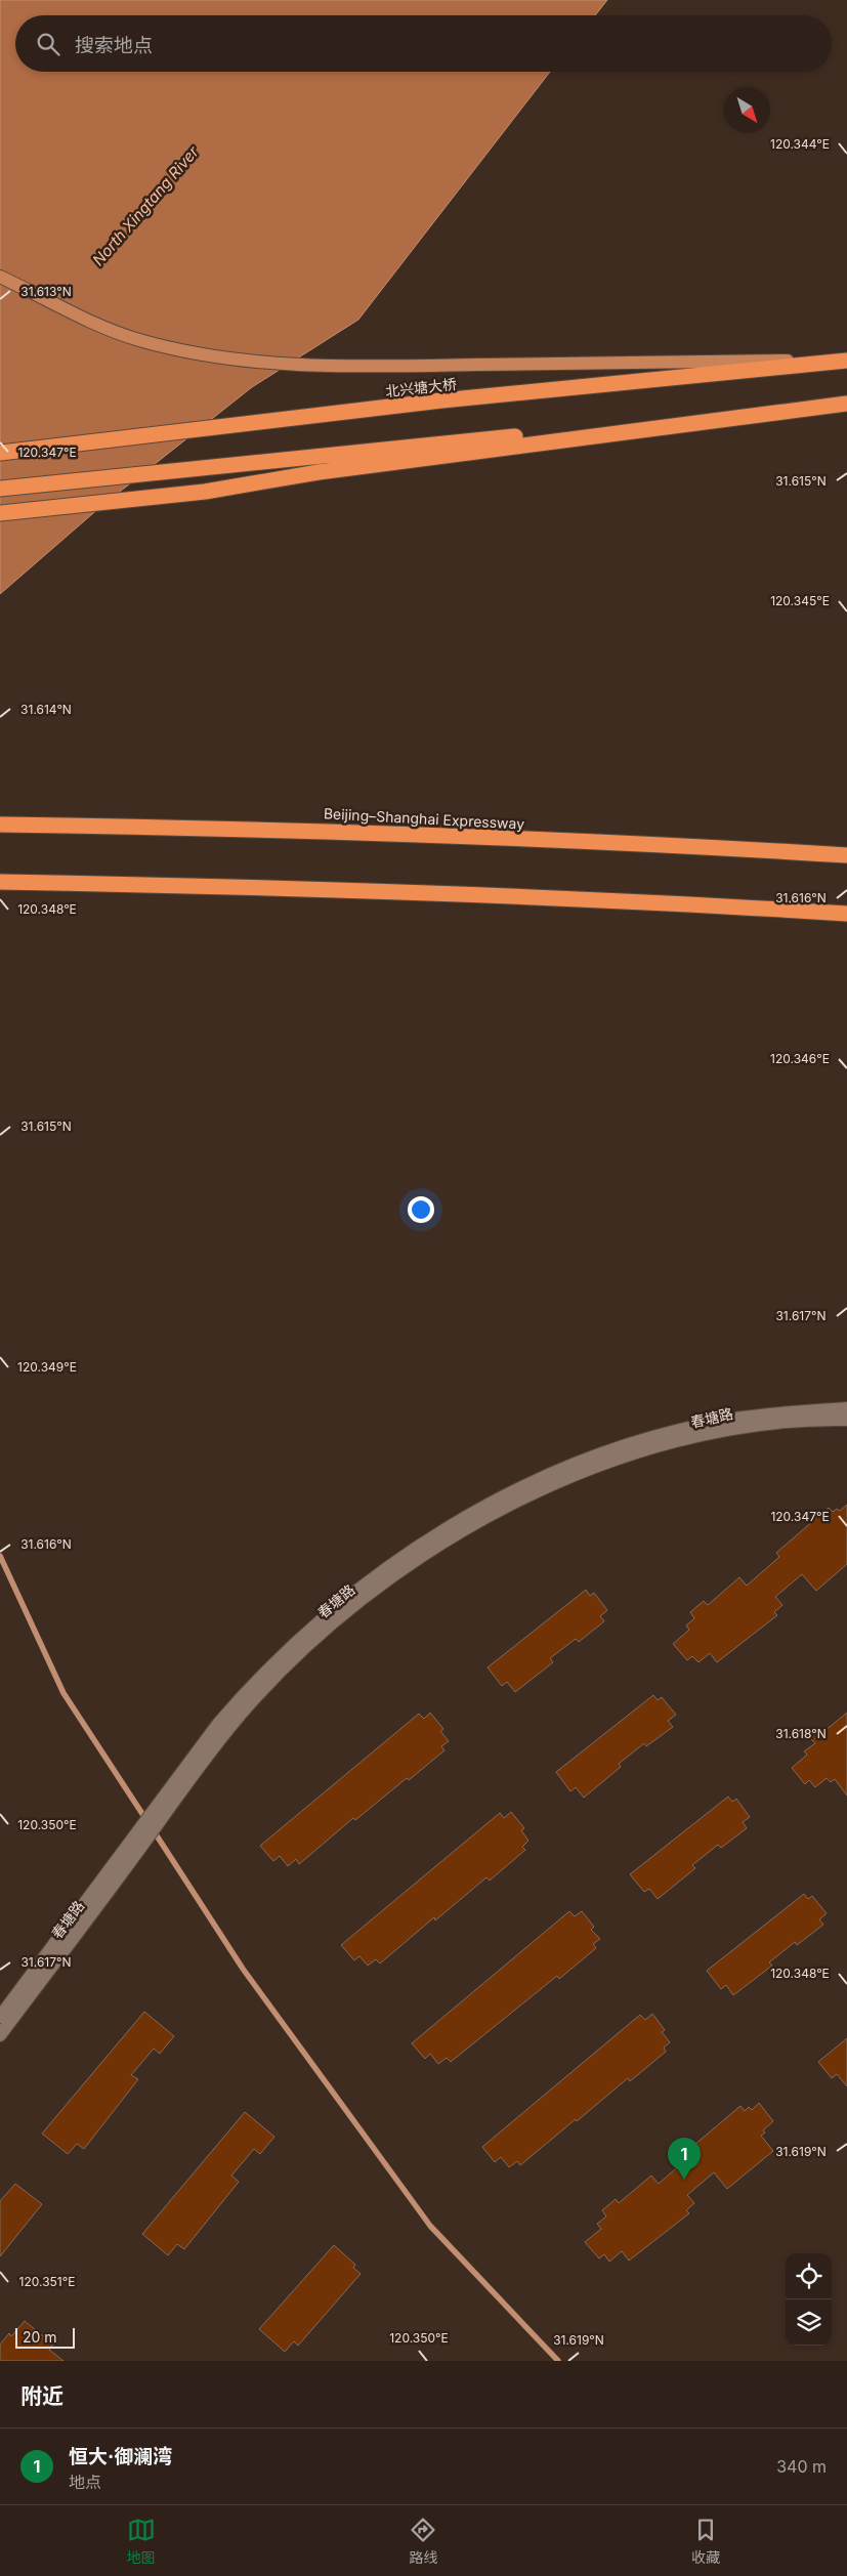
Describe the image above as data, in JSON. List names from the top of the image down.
{
  "streets": {
    "highway": ["北兴塘大桥", "Beijing–Shanghai Expressway"],
    "street": ["春塘路"]
  },
  "water": ["North Xingtang River"],
  "scale_bar": "20 m",
  "north": "bottom right",
  "page": {
    "search": "搜索地点",
    "pins": "1",
    "scale": "20 m",
    "heading": "附近",
    "list": [
      {
        "mark": "1",
        "name": "恒大·御澜湾",
        "note": "地点",
        "value": "340 m"
      }
    ],
    "nav": ["地图", "路线", "收藏"]
  },
  "coordinates": [
    "120.344°E",
    "31.613°N",
    "120.347°E",
    "31.615°N",
    "120.345°E",
    "31.614°N",
    "31.616°N",
    "120.348°E",
    "120.346°E",
    "31.617°N",
    "120.349°E",
    "31.618°N",
    "120.350°E",
    "31.619°N",
    "120.351°E"
  ]
}
